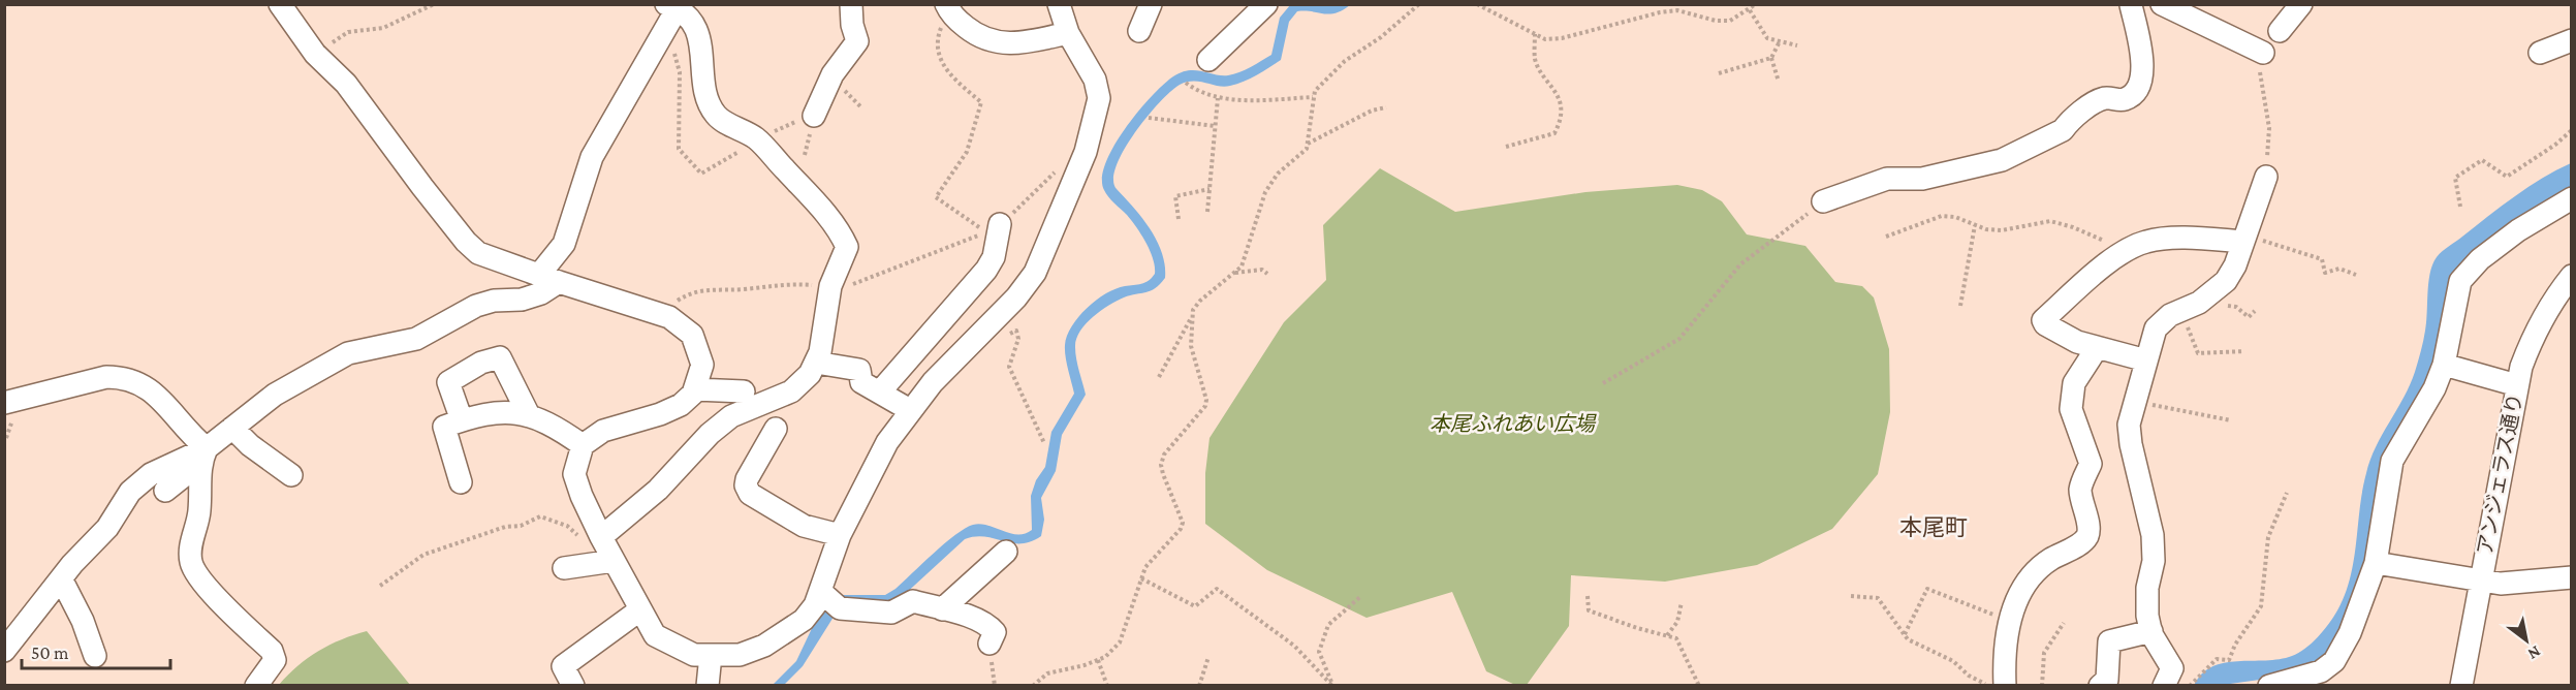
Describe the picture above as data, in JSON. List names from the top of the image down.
{
  "streets": {
    "street": ["アンジェラス通り"]
  },
  "districts": ["本尾町"],
  "parks": ["本尾ふれあい広場"],
  "scale_bar": "50 m",
  "north": "bottom right"
}
